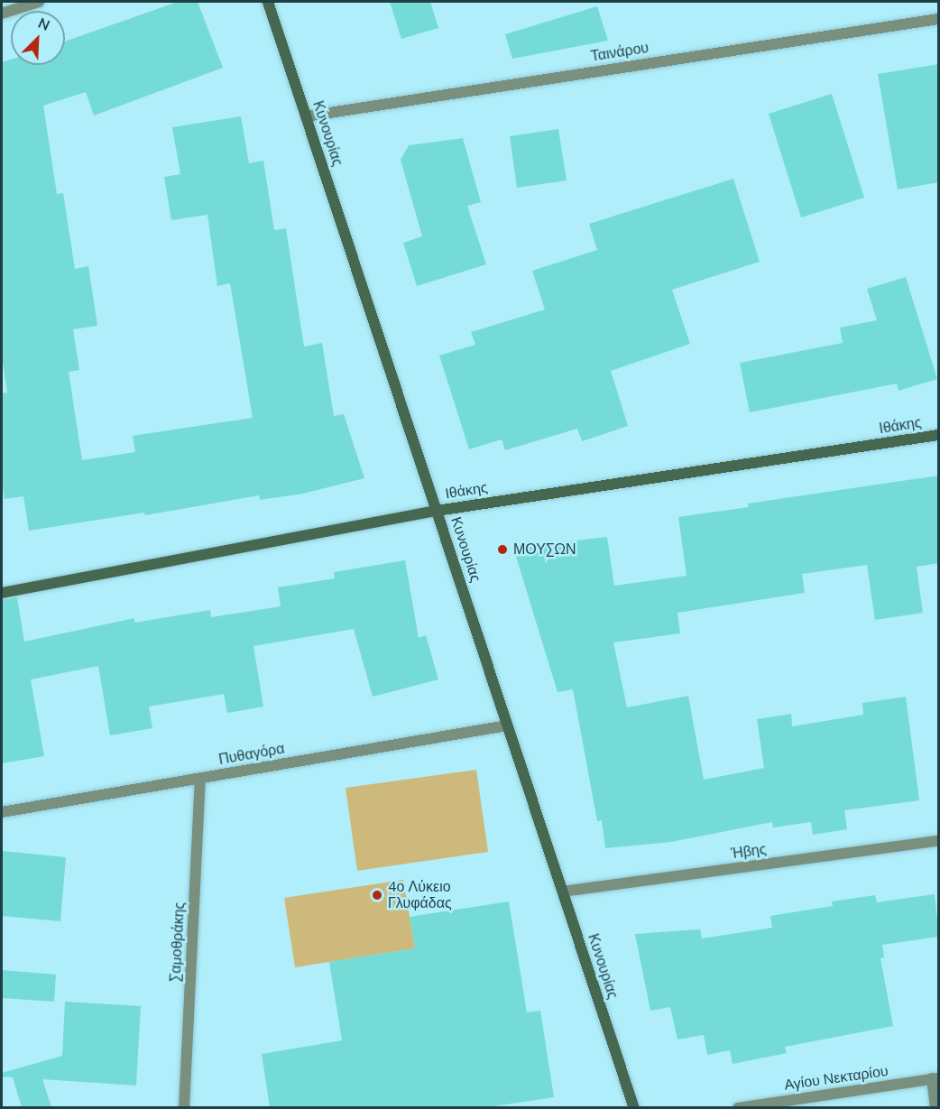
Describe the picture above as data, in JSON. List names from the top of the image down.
{
  "streets": {
    "street": [
      "Ταινάρου",
      "Κυνουρίας",
      "Ιθάκης",
      "Πυθαγόρα",
      "Ήβης",
      "Σαμοθράκης",
      "Αγίου Νεκταρίου"
    ]
  },
  "crossings": [
    ["Ταινάρου", "Κυνουρίας"],
    ["Κυνουρίας", "Ιθάκης"],
    ["Κυνουρίας", "Πυθαγόρα"],
    ["Κυνουρίας", "Ήβης"],
    ["Πυθαγόρα", "Σαμοθράκης"]
  ],
  "places": ["ΜΟΥΣΩΝ", "4ο Λύκειο Γλυφάδας"],
  "north": "top right"
}
